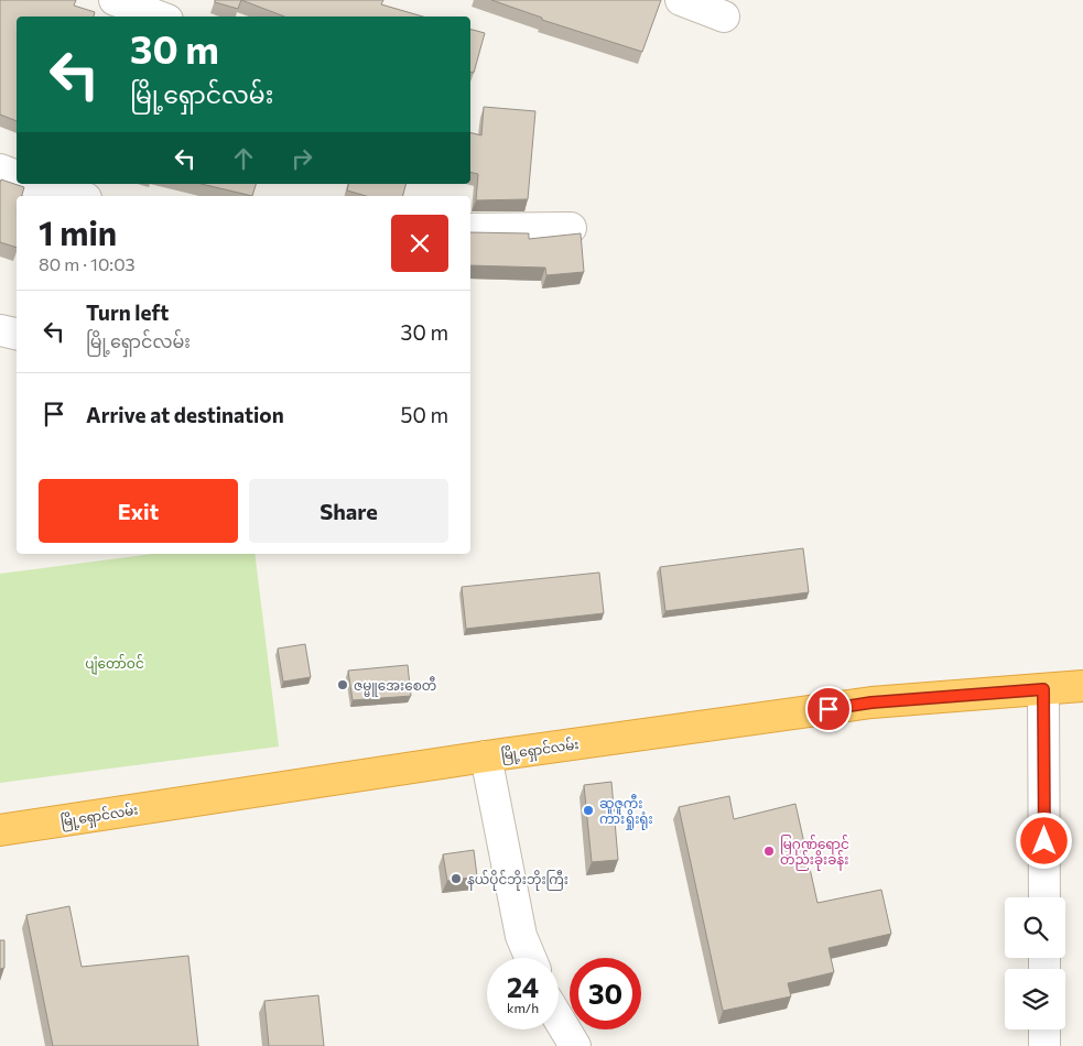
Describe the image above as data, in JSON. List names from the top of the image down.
{
  "streets": {
    "highway": ["မြို့ရှောင်လမ်း"]
  },
  "parks": ["ပျံတော်ဝင်"],
  "places": [
    "ဇမ္မူအေးစေတီ",
    "ဆူဇူကီး ကားရှိုးရုံး",
    "မြဂုဏ်ရောင် တည်းခိုးခန်း",
    "နယ်ပိုင်ဘိုးဘိုးကြီး"
  ],
  "page": {
    "turn": ["30 m", "မြို့ရှောင်လမ်း"],
    "heading": ["1 min", "80 m · 10:03"],
    "list": [
      {
        "name": "Turn left",
        "note": "မြို့ရှောင်လမ်း",
        "value": "30 m"
      },
      {
        "name": "Arrive at destination",
        "value": "50 m"
      }
    ],
    "buttons": ["Exit", "Share"],
    "speed": "24 km/h",
    "limit": "30"
  }
}
